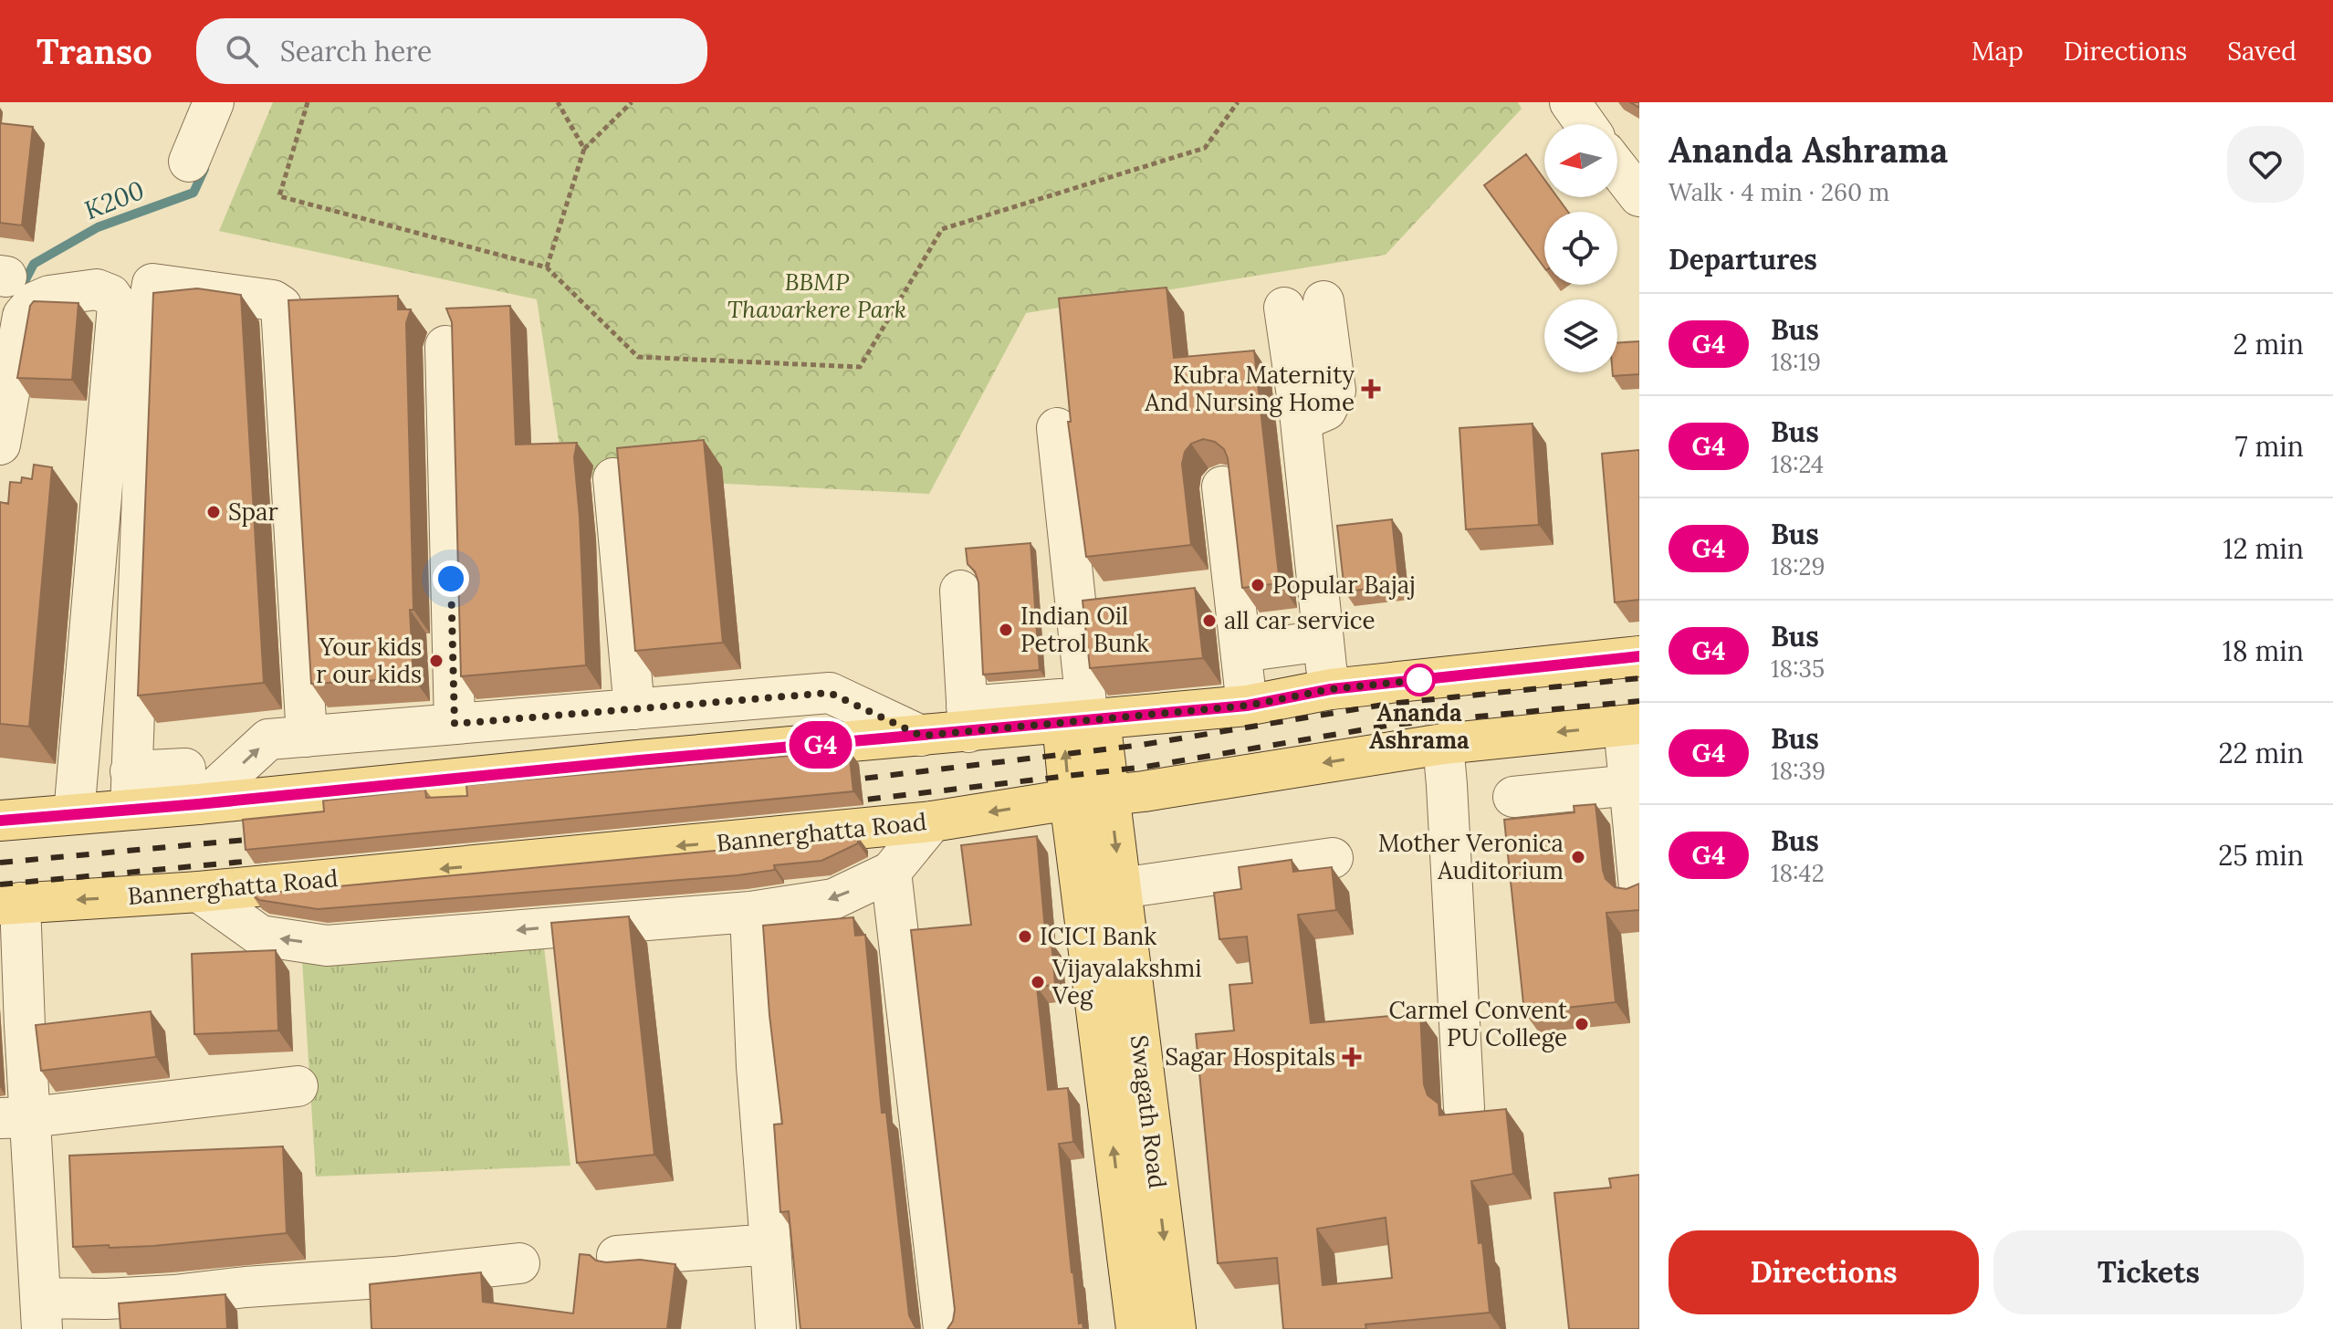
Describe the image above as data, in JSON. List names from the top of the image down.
{
  "streets": {
    "main road": ["Bannerghatta Road", "Swagath Road"]
  },
  "crossings": [
    ["Bannerghatta Road", "Swagath Road"]
  ],
  "water": ["K200"],
  "parks": ["BBMP Thavarkere Park"],
  "places": {
    "health": ["Kubra Maternity And Nursing Home", "Sagar Hospitals"],
    "other": [
      "Spar",
      "Popular Bajaj",
      "all car service",
      "Indian Oil Petrol Bunk",
      "Your kids r our kids",
      "Ananda Ashrama",
      "Mother Veronica Auditorium",
      "ICICI Bank",
      "Vijayalakshmi Veg",
      "Carmel Convent PU College"
    ]
  },
  "lines": ["bus line G4"],
  "north": "left",
  "page": {
    "header": "Transo",
    "search": "Search here",
    "nav": ["Map", "Directions", "Saved"],
    "on_map": "G4",
    "heading": [
      ["Ananda Ashrama", "Walk · 4 min · 260 m"],
      "Departures"
    ],
    "list": [
      {
        "mark": "G4",
        "name": "Bus",
        "note": "18:19",
        "value": "2 min"
      },
      {
        "mark": "G4",
        "name": "Bus",
        "note": "18:24",
        "value": "7 min"
      },
      {
        "mark": "G4",
        "name": "Bus",
        "note": "18:29",
        "value": "12 min"
      },
      {
        "mark": "G4",
        "name": "Bus",
        "note": "18:35",
        "value": "18 min"
      },
      {
        "mark": "G4",
        "name": "Bus",
        "note": "18:39",
        "value": "22 min"
      },
      {
        "mark": "G4",
        "name": "Bus",
        "note": "18:42",
        "value": "25 min"
      }
    ],
    "buttons": ["Directions", "Tickets"]
  }
}
